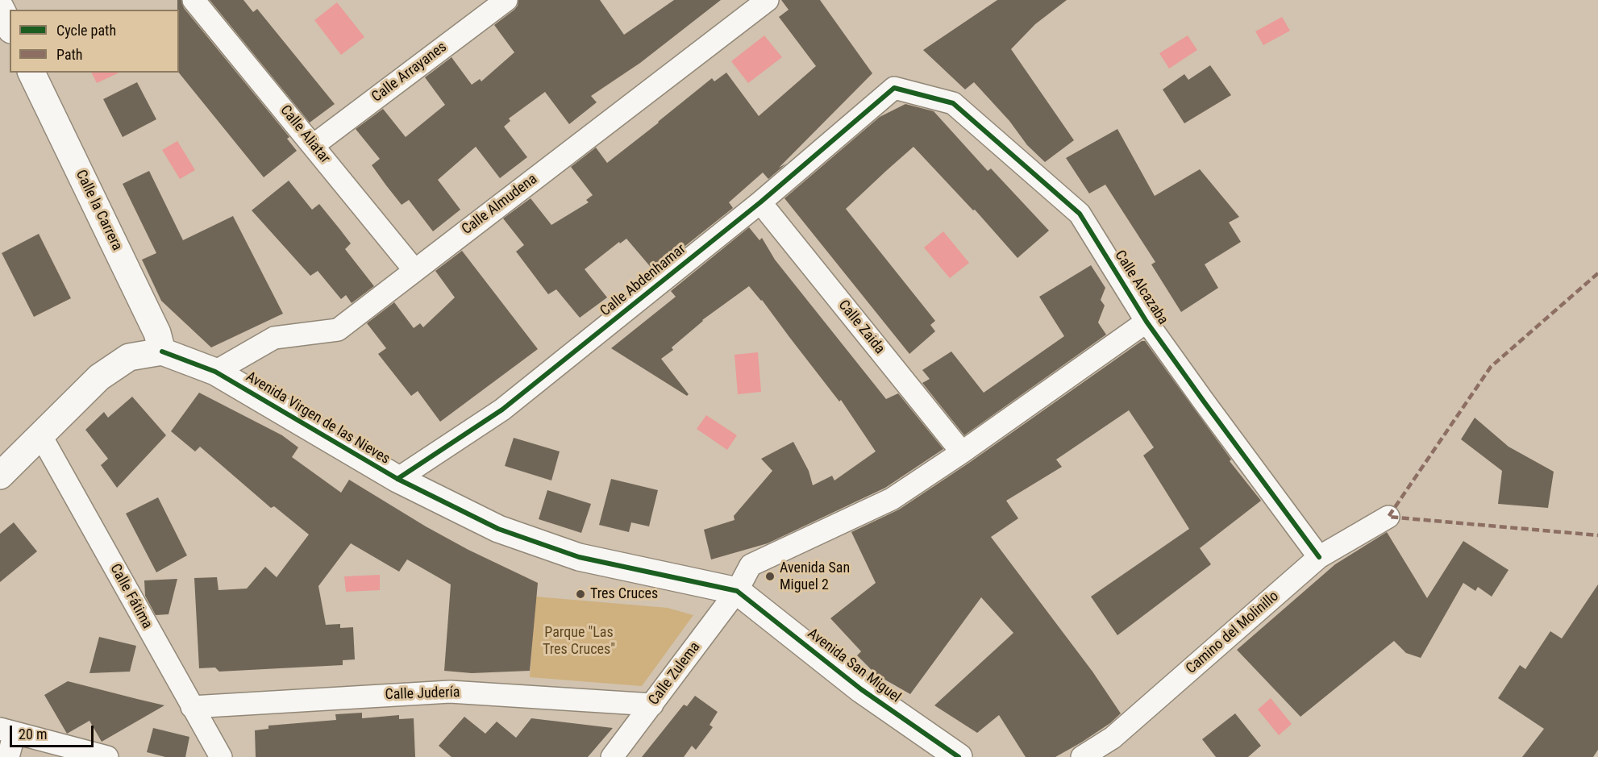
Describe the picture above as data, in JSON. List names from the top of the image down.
{
  "streets": {
    "street": [
      "Calle Arrayanes",
      "Calle Aliatar",
      "Calle Almudena",
      "Calle la Carrera",
      "Calle Abdenhamar",
      "Calle Alcazaba",
      "Calle Zaida",
      "Avenida Virgen de las Nieves",
      "Calle Fátima",
      "Camino del Molinillo",
      "Avenida San Miguel",
      "Calle Zulema",
      "Calle Judería"
    ]
  },
  "crossings": [
    ["Calle Arrayanes", "Calle Aliatar"],
    ["Calle Aliatar", "Calle Almudena"],
    ["Calle Almudena", "Avenida Virgen de las Nieves"],
    ["Calle la Carrera", "Avenida Virgen de las Nieves"],
    ["Calle Abdenhamar", "Calle Alcazaba"],
    ["Calle Abdenhamar", "Calle Zaida"],
    ["Calle Abdenhamar", "Avenida Virgen de las Nieves"],
    ["Calle Alcazaba", "Camino del Molinillo"],
    ["Calle Alcazaba", "Calle Zulema"],
    ["Calle Zaida", "Calle Zulema"],
    ["Avenida Virgen de las Nieves", "Avenida San Miguel"],
    ["Avenida Virgen de las Nieves", "Calle Zulema"],
    ["Calle Fátima", "Calle Judería"],
    ["Avenida San Miguel", "Calle Zulema"],
    ["Calle Zulema", "Calle Judería"]
  ],
  "parks": ["Parque \"Las Tres Cruces\""],
  "places": ["Avenida San Miguel 2", "Tres Cruces"],
  "legend": ["Cycle path", "Path"],
  "scale_bar": "20 m"
}
